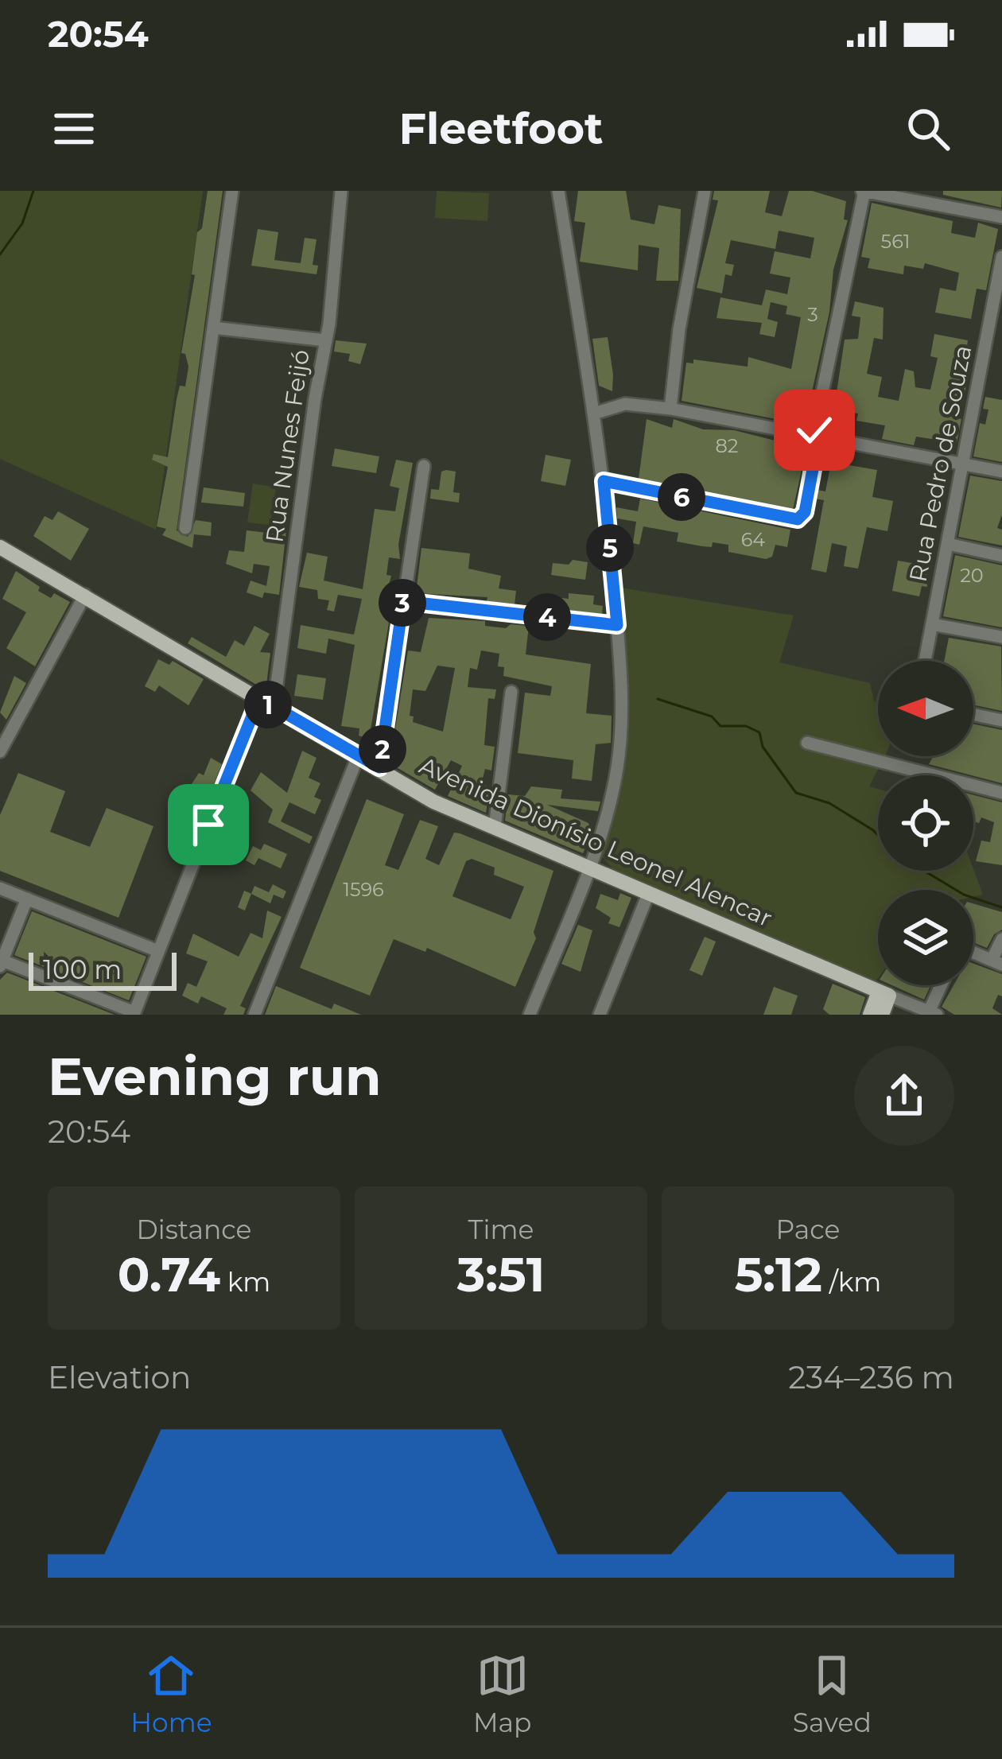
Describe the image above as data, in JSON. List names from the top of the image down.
{
  "streets": {
    "main road": ["Avenida Dionísio Leonel Alencar"],
    "street": ["Rua Nunes Feijó", "Rua Pedro de Souza"]
  },
  "crossings": [
    ["Rua Nunes Feijó", "Avenida Dionísio Leonel Alencar"]
  ],
  "house_numbers": [
    "561",
    "3",
    "82",
    "64",
    "20",
    "1596"
  ],
  "scale_bar": "100 m",
  "north": "left",
  "page": {
    "status": "20:54",
    "header": "Fleetfoot",
    "pins": [
      "6",
      "5",
      "3",
      "4",
      "1",
      "2"
    ],
    "scale": "100 m",
    "heading": ["Evening run", "20:54"],
    "stats": [
      ["Distance", "0.74 km"],
      ["Time", "3:51"],
      ["Pace", "5:12 /km"]
    ],
    "chart": ["Elevation", "234–236 m"],
    "tabs": ["Home", "Map", "Saved"]
  }
}
